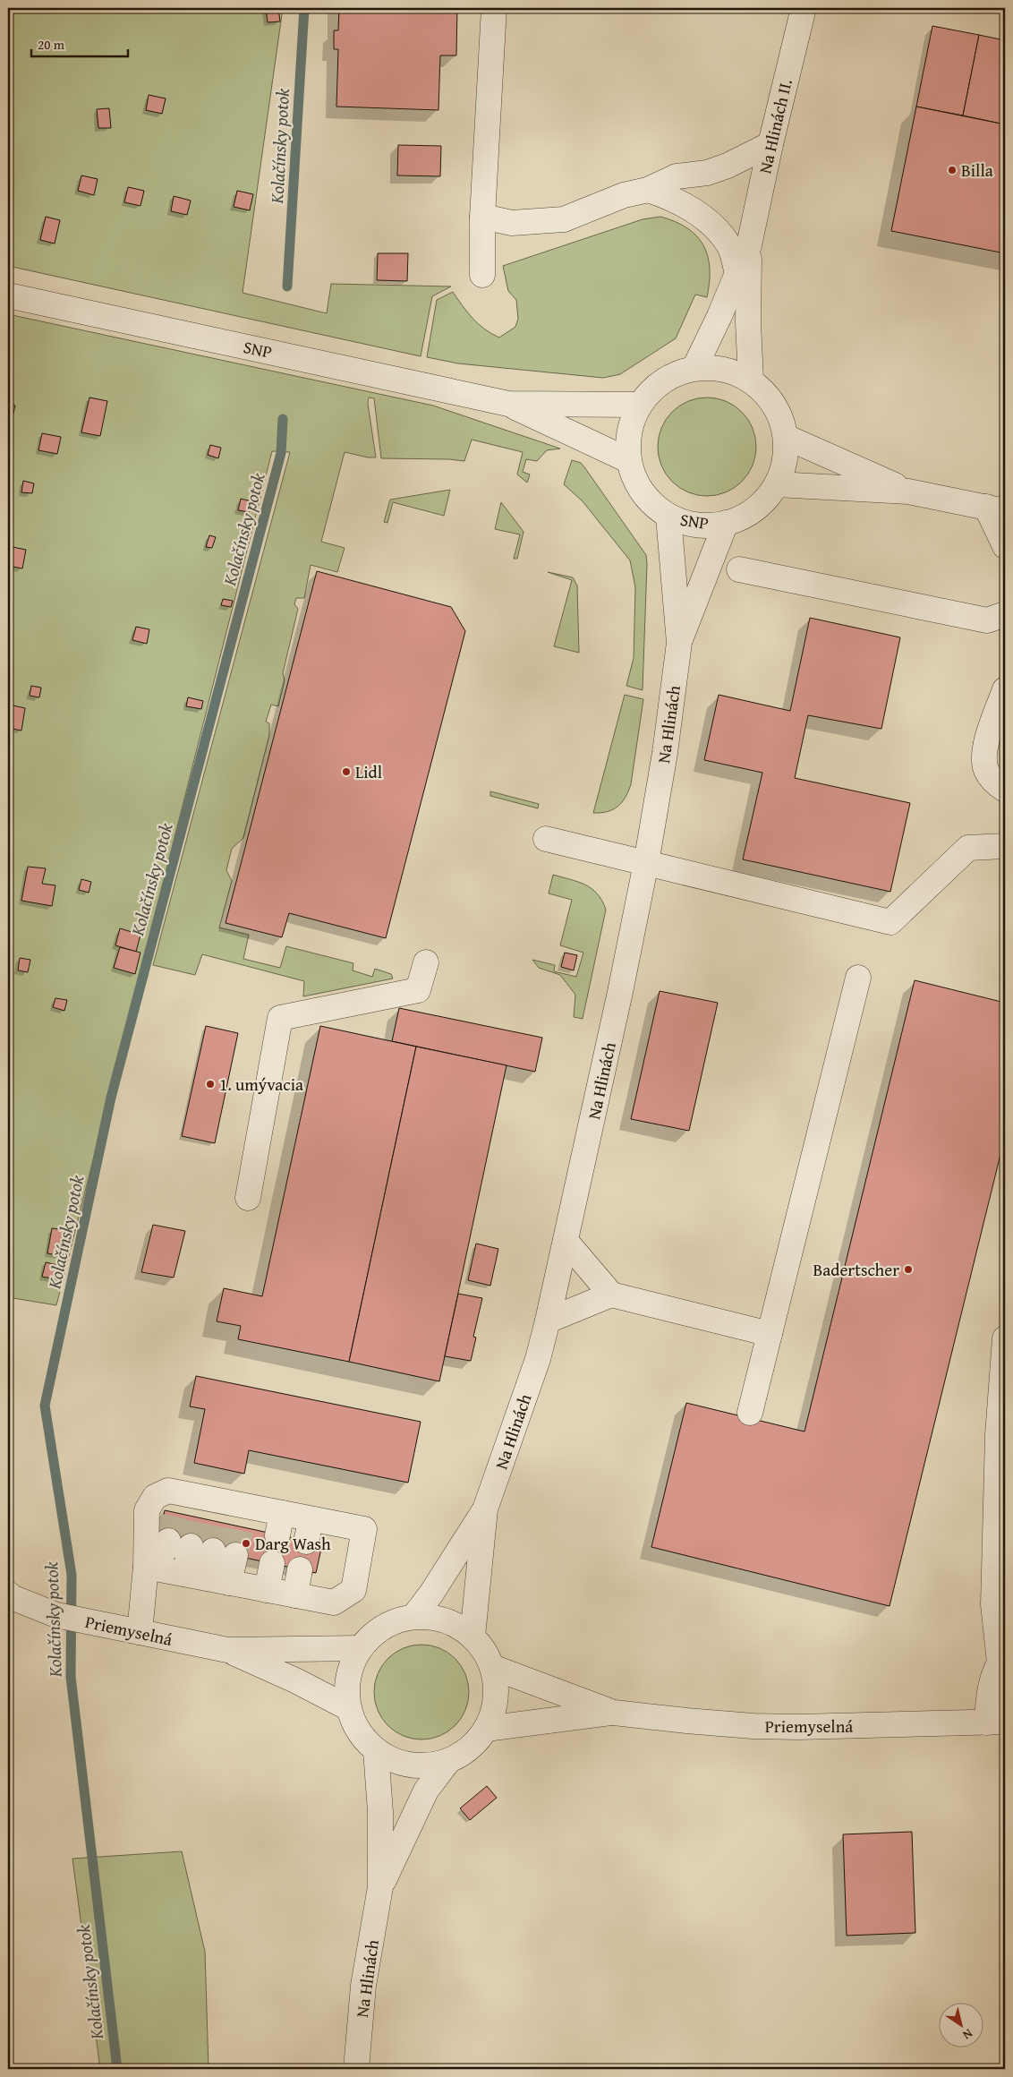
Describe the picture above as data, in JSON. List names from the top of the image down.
{
  "streets": {
    "street": [
      "Na Hlinách II.",
      "SNP",
      "Na Hlinách",
      "Priemyselná"
    ]
  },
  "crossings": [
    ["SNP", "Na Hlinách"],
    ["Na Hlinách", "Priemyselná"]
  ],
  "water": ["Kolačínsky potok"],
  "places": [
    "Billa",
    "Lidl",
    "1. umývacia",
    "Badertscher",
    "Darg Wash"
  ],
  "scale_bar": "20 m",
  "north": "bottom right"
}
